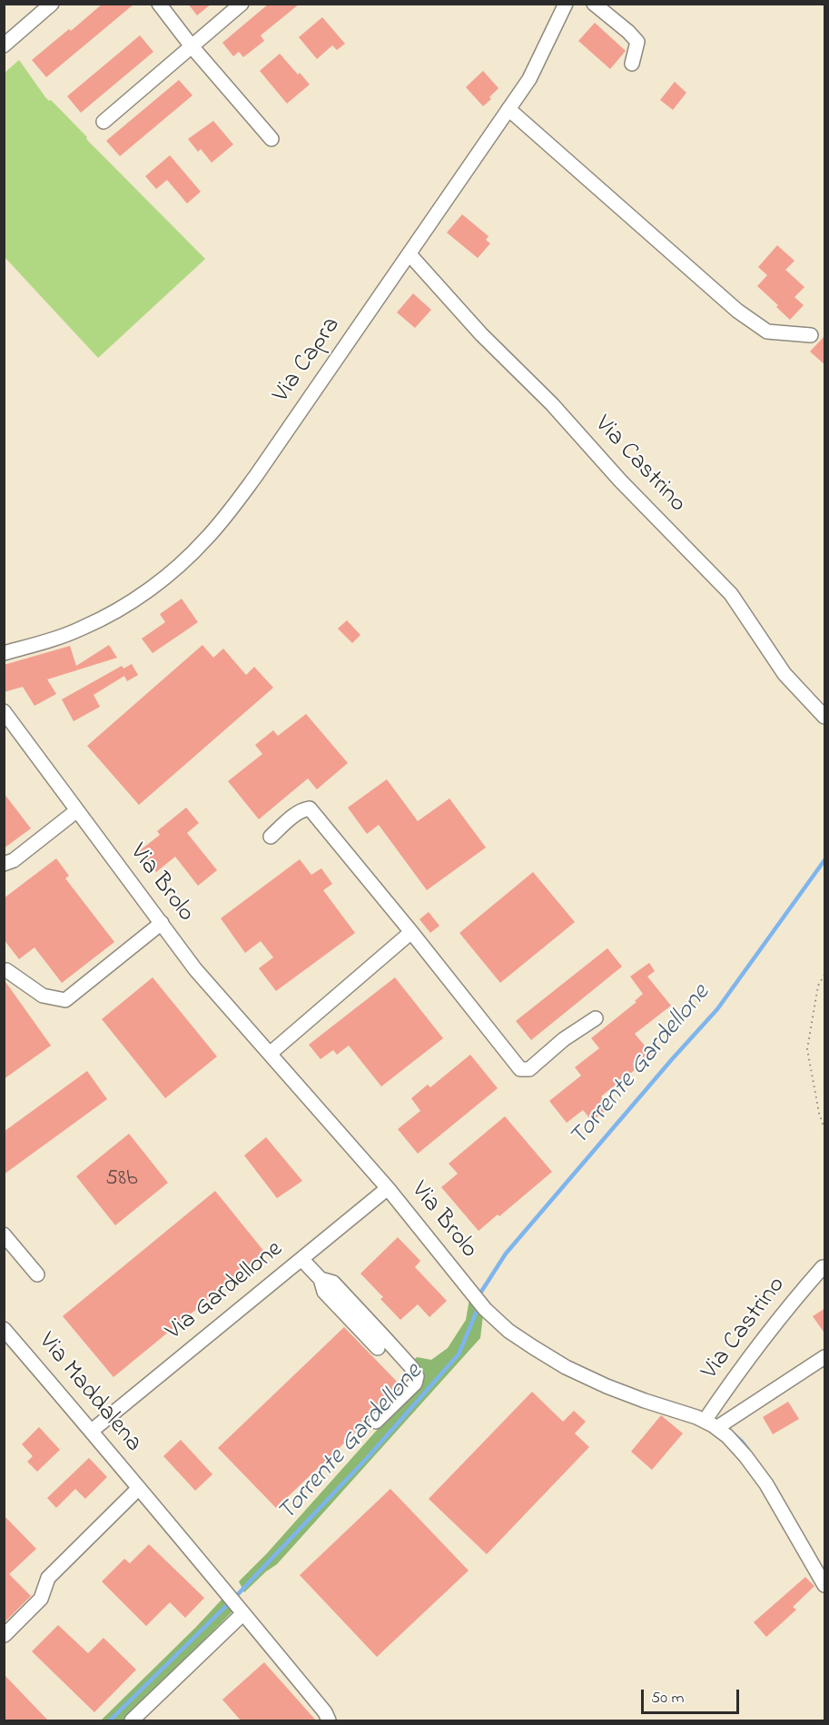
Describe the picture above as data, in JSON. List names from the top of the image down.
{
  "streets": {
    "street": [
      "Via Capra",
      "Via Castrino",
      "Via Brolo",
      "Via Gardellone",
      "Via Maddalena"
    ]
  },
  "crossings": [
    ["Via Capra", "Via Castrino"],
    ["Via Castrino", "Via Brolo"],
    ["Via Brolo", "Via Gardellone"],
    ["Via Gardellone", "Via Maddalena"]
  ],
  "water": ["Torrente Gardellone"],
  "house_numbers": ["58b"],
  "scale_bar": "50 m"
}
